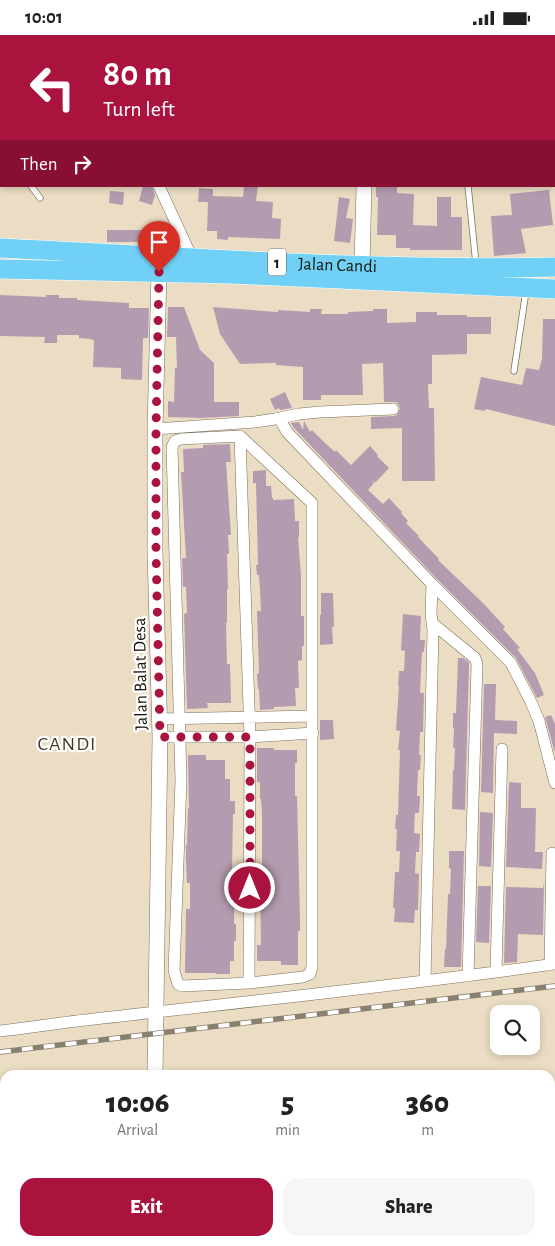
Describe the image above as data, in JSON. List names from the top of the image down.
{
  "streets": {
    "highway": ["1", "Jalan Candi"],
    "street": ["Jalan Balat Desa"]
  },
  "crossings": [
    ["Jalan Candi", "Jalan Balat Desa"]
  ],
  "districts": ["CANDI"],
  "page": {
    "status": "10:01",
    "turn": ["80 m", "Turn left"],
    "then": "Then",
    "eta": [
      "10:06",
      "Arrival",
      "5",
      "min",
      "360",
      "m"
    ],
    "buttons": ["Exit", "Share"]
  }
}
